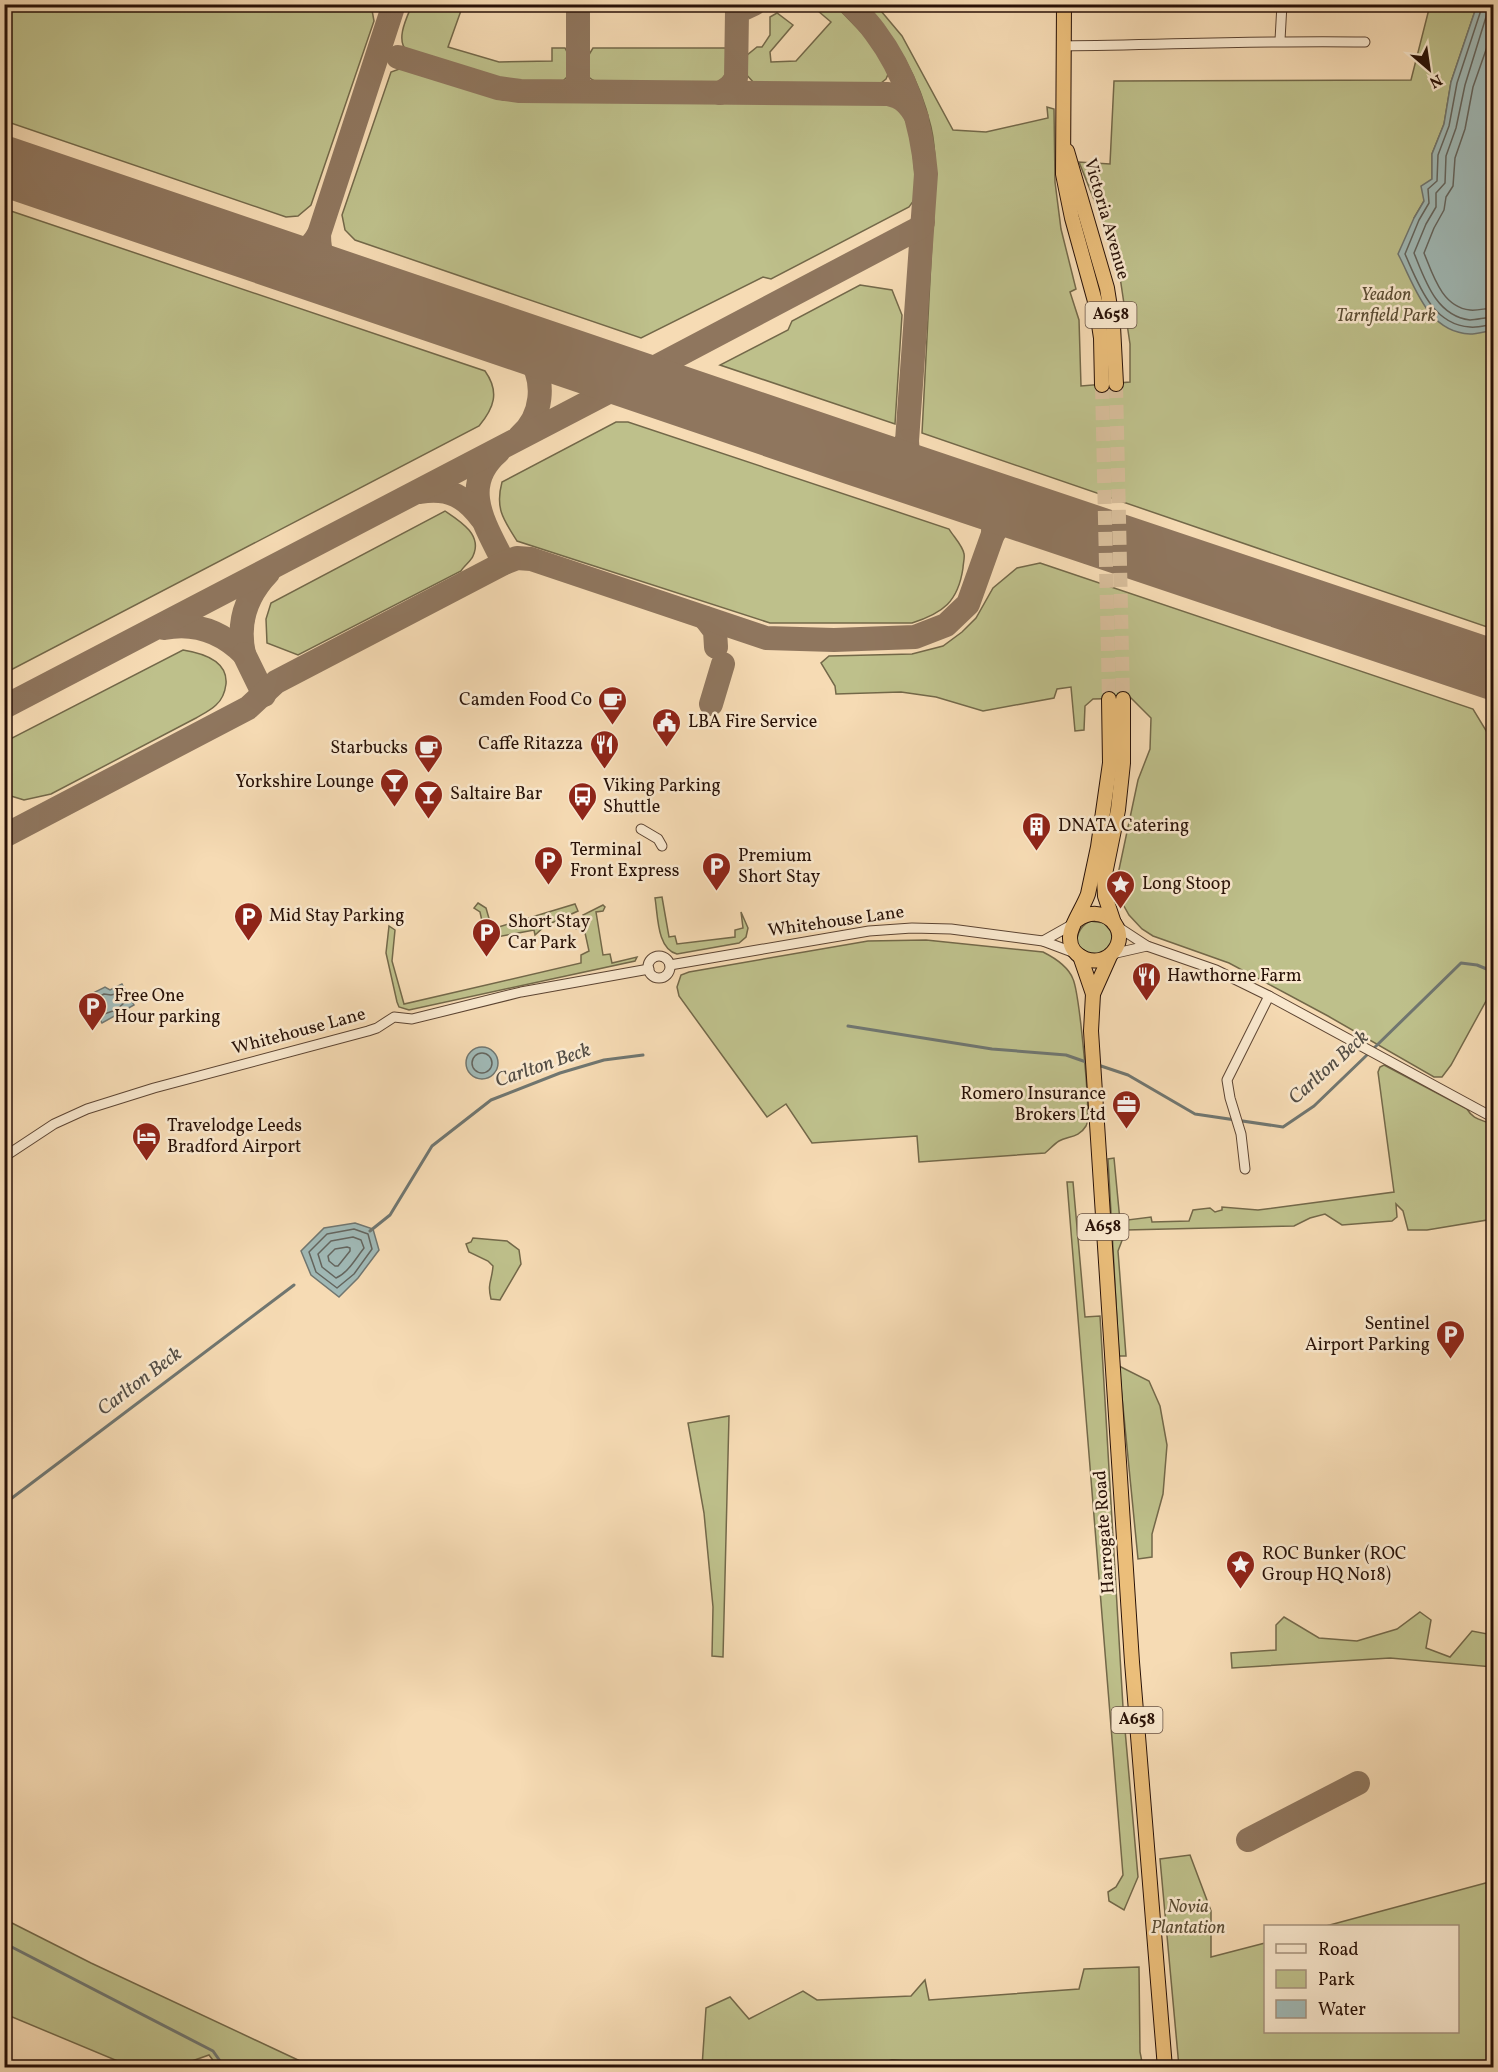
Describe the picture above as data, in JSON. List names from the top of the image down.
{
  "streets": {
    "highway": ["Victoria Avenue", "A658", "Harrogate Road"],
    "street": ["Whitehouse Lane"]
  },
  "crossings": [
    ["Whitehouse Lane", "Harrogate Road"]
  ],
  "water": ["Carlton Beck"],
  "parks": ["Yeadon Tarnfield Park", "Novia Plantation"],
  "places": {
    "cafe": ["Camden Food Co", "Starbucks"],
    "public building": ["LBA Fire Service"],
    "restaurant": ["Caffe Ritazza", "Hawthorne Farm"],
    "bar": ["Yorkshire Lounge", "Saltaire Bar"],
    "bus stop": ["Viking Parking Shuttle"],
    "building": ["DNATA Catering"],
    "parking": [
      "Terminal Front Express",
      "Premium Short Stay",
      "Mid Stay Parking",
      "Short Stay Car Park",
      "Free One Hour parking",
      "Sentinel Airport Parking"
    ],
    "place": ["Long Stoop", "ROC Bunker (ROC Group HQ No18)"],
    "office": ["Romero Insurance Brokers Ltd"],
    "hotel": ["Travelodge Leeds Bradford Airport"]
  },
  "legend": ["Road", "Park", "Water"],
  "north": "bottom right"
}
